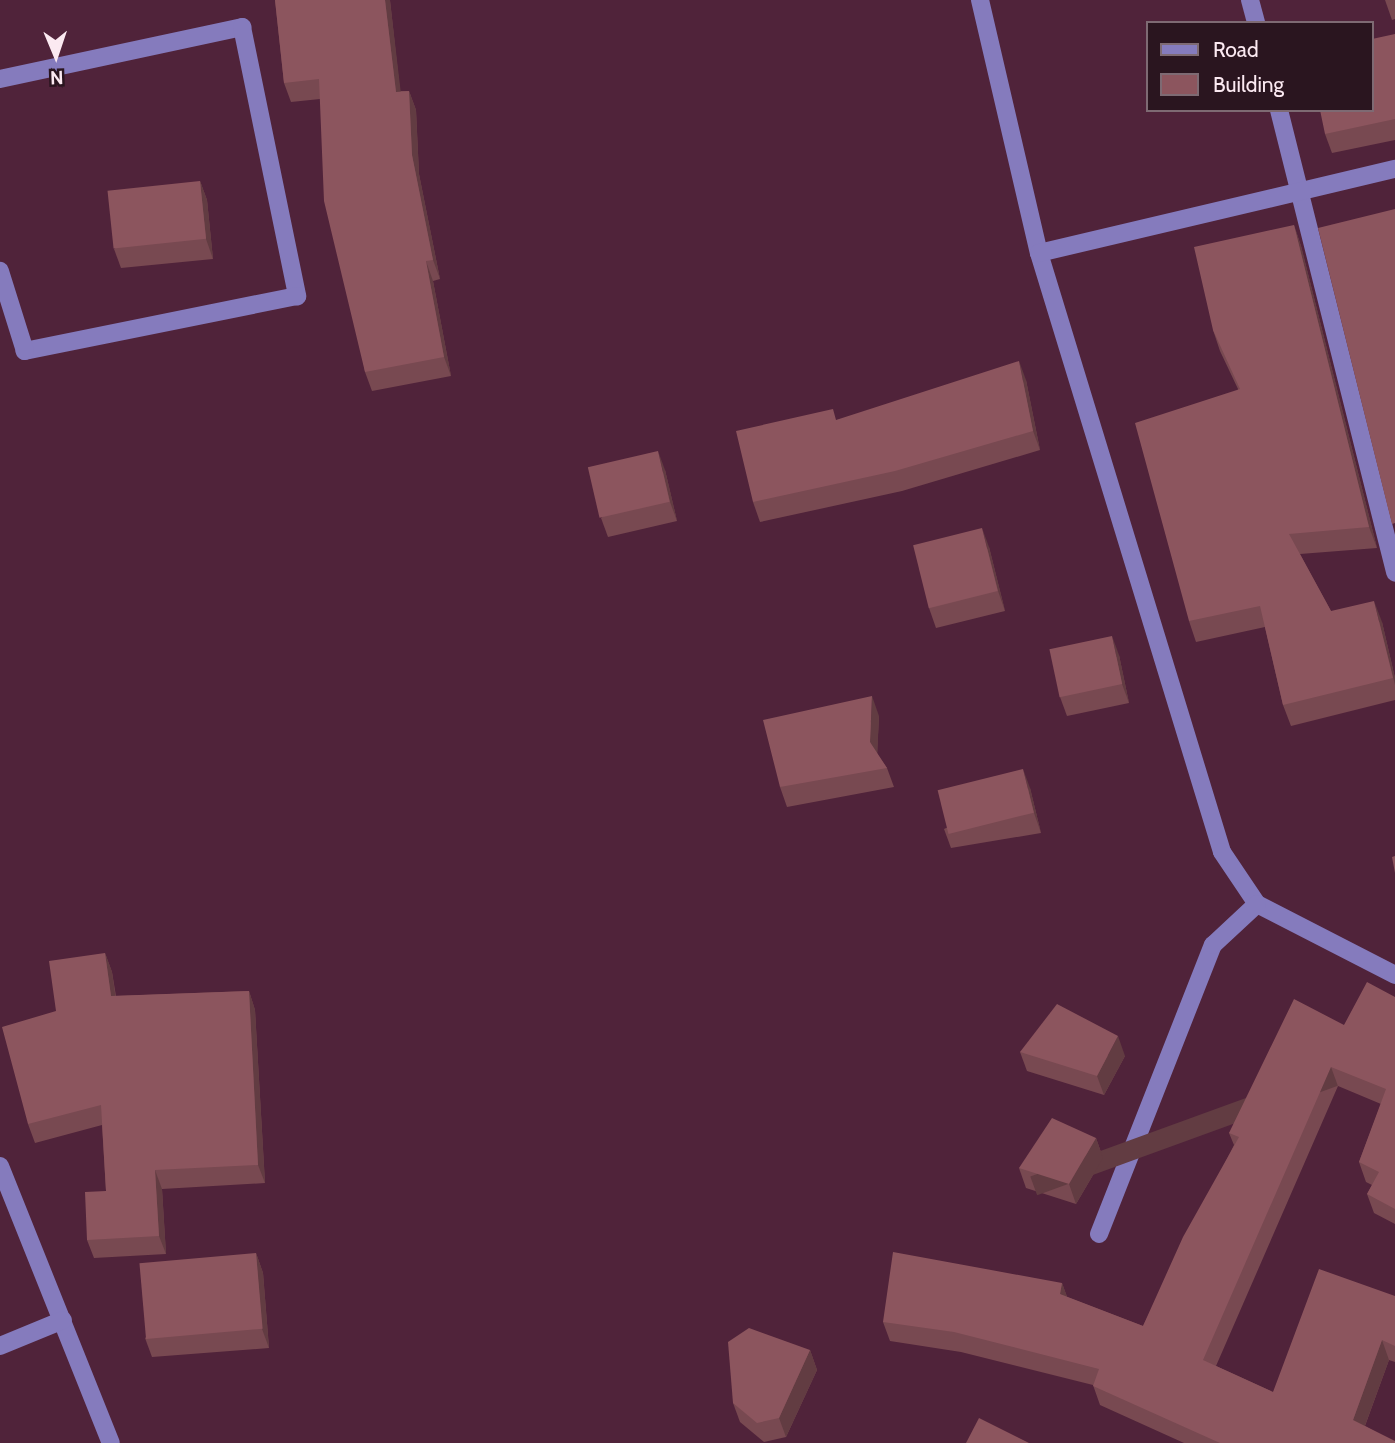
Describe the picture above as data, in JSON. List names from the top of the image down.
{
  "legend": ["Road", "Building"],
  "north": "bottom"
}
